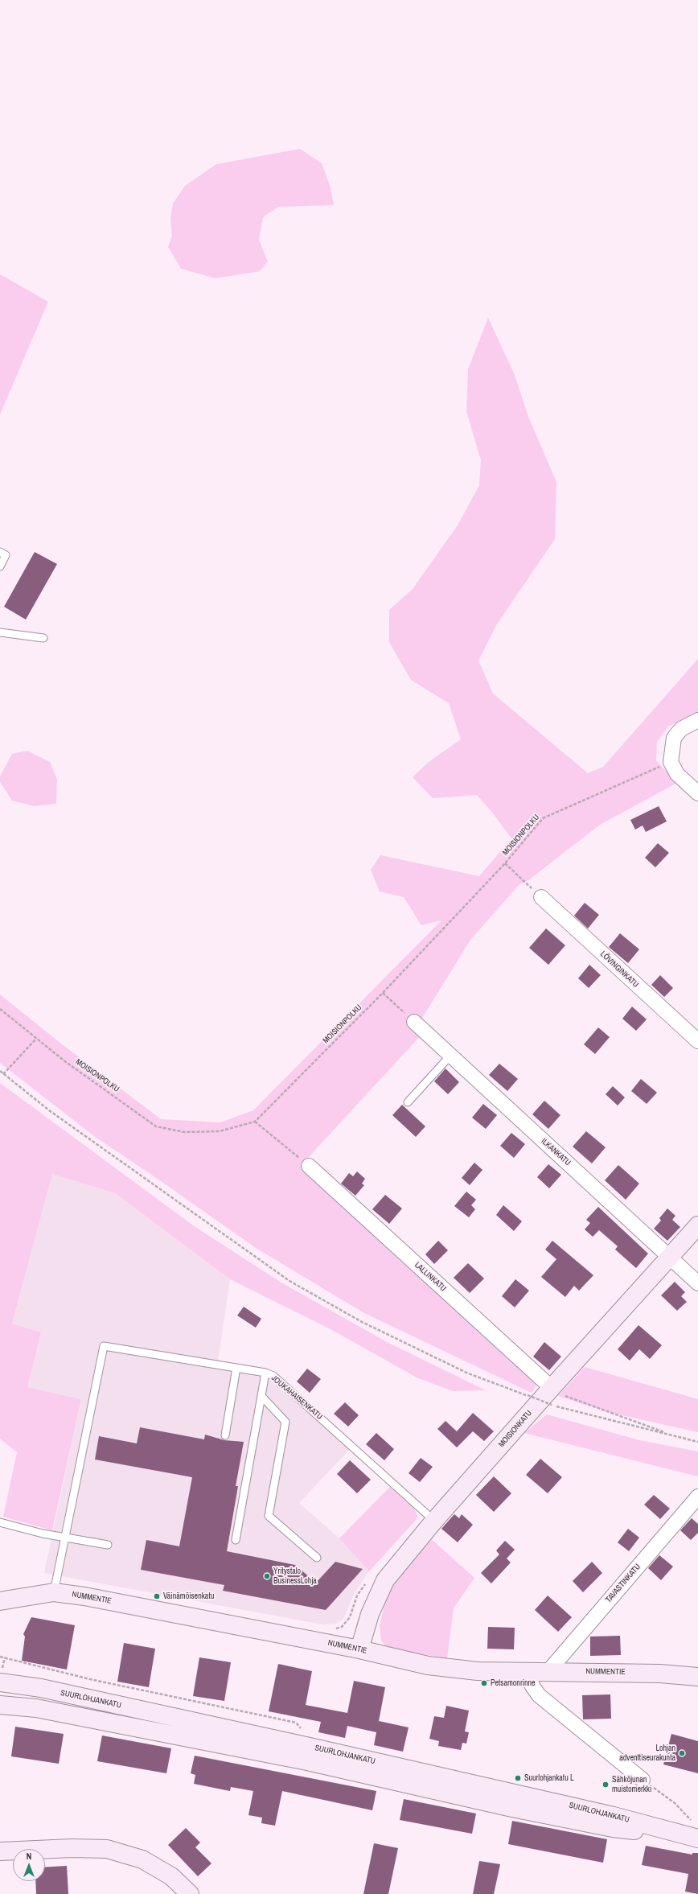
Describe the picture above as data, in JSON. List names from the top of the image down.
{
  "streets": {
    "street": [
      "LÖVINGINKATU",
      "ILKANKATU",
      "LALLINKATU",
      "MOISIONKATU",
      "TAVASTINKATU",
      "NUMMENTIE",
      "SUURLOHJANKATU"
    ],
    "lane": ["JOUKAHAISENKATU"],
    "path": ["MOISIONPOLKU"]
  },
  "crossings": [
    ["ILKANKATU", "MOISIONKATU"],
    ["LALLINKATU", "MOISIONKATU"],
    ["JOUKAHAISENKATU", "MOISIONKATU"],
    ["MOISIONKATU", "NUMMENTIE"],
    ["TAVASTINKATU", "NUMMENTIE"]
  ],
  "places": [
    "Yritystalo BusinessLohja",
    "Väinämöisenkatu",
    "Petsamonrinne",
    "Lohjan adventtiseurakunta",
    "Suurlohjankatu L",
    "Sähköjunan muistomerkki"
  ],
  "north": "top"
}
